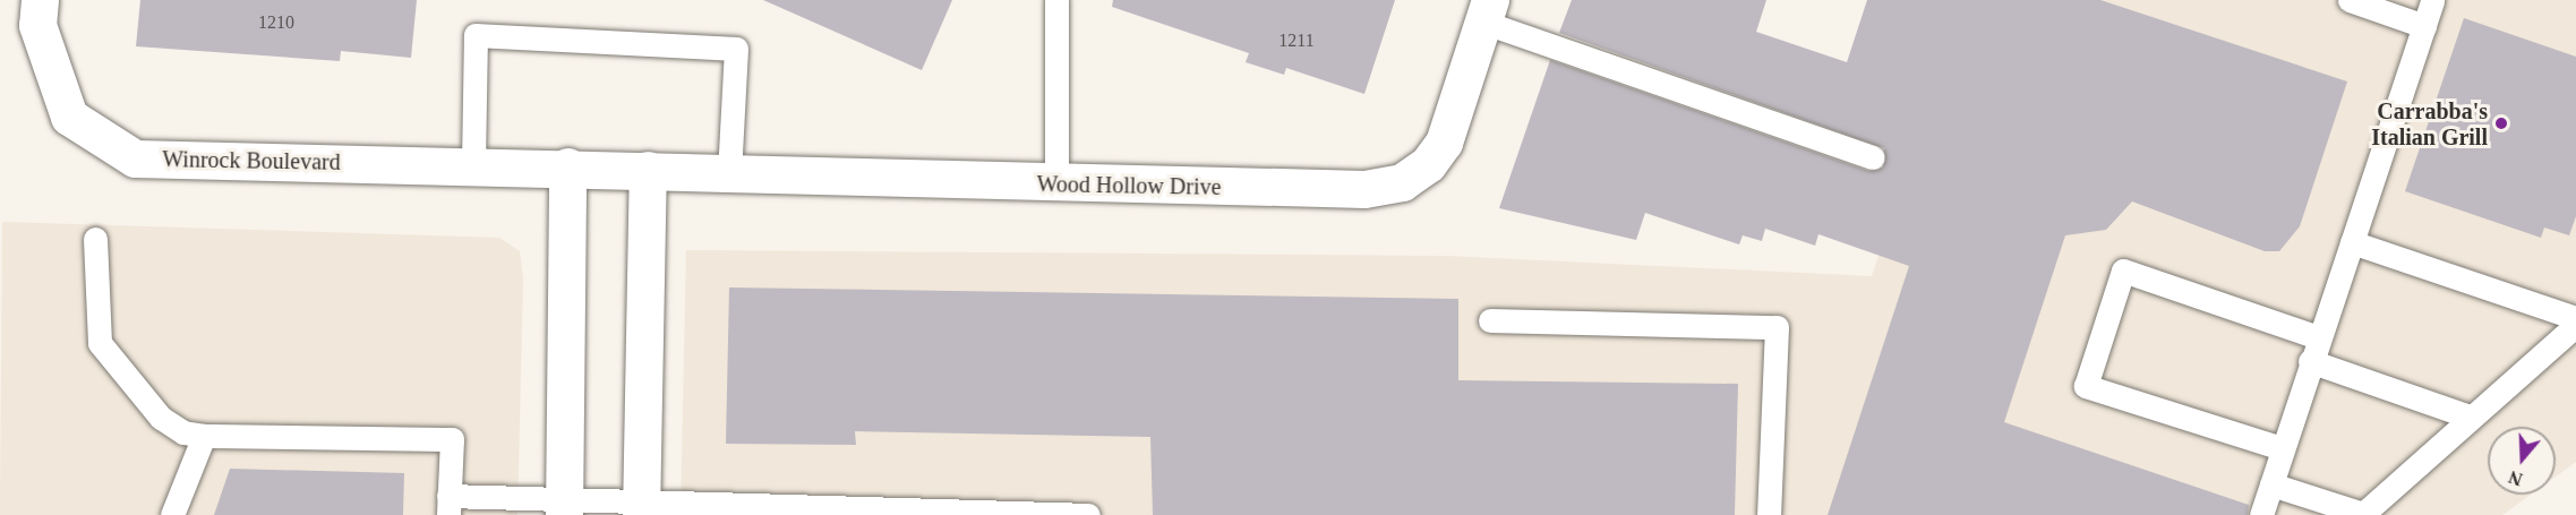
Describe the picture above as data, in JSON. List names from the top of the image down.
{
  "streets": {
    "street": ["Winrock Boulevard", "Wood Hollow Drive"]
  },
  "crossings": [
    ["Winrock Boulevard", "Wood Hollow Drive"]
  ],
  "places": ["Carrabba's Italian Grill"],
  "house_numbers": ["1210", "1211"],
  "north": "bottom"
}
